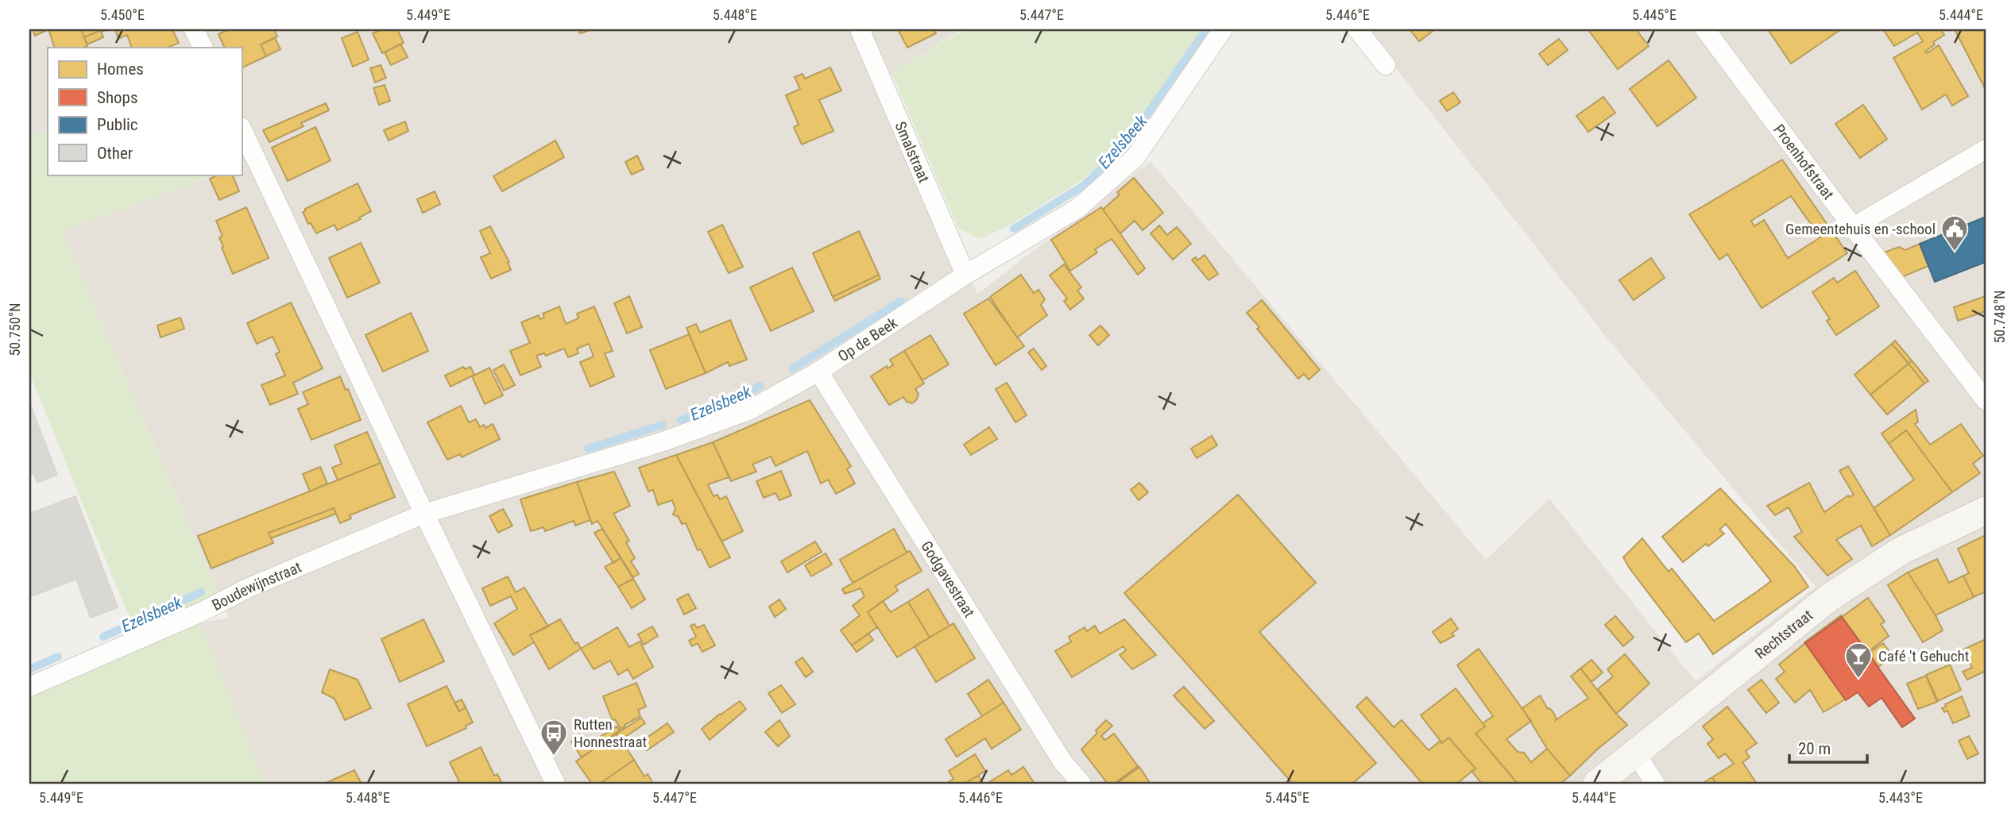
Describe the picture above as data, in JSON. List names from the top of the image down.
{
  "streets": {
    "street": [
      "Smalstraat",
      "Proenhofstraat",
      "Op de Beek",
      "Godgavestraat",
      "Boudewijnstraat",
      "Rechtstraat"
    ]
  },
  "crossings": [
    ["Smalstraat", "Op de Beek"],
    ["Op de Beek", "Godgavestraat"],
    ["Op de Beek", "Boudewijnstraat"]
  ],
  "water": ["Ezelsbeek"],
  "places": {
    "public building": ["Gemeentehuis en -school"],
    "bar": ["Café 't Gehucht"],
    "bus stop": ["Rutten Honnestraat"]
  },
  "legend": [
    "Homes",
    "Shops",
    "Public",
    "Other"
  ],
  "scale_bar": "20 m",
  "coordinates": [
    "5.450°E",
    "5.449°E",
    "5.448°E",
    "5.447°E",
    "5.446°E",
    "5.445°E",
    "5.444°E",
    "50.748°N",
    "50.750°N",
    "5.443°E"
  ]
}
